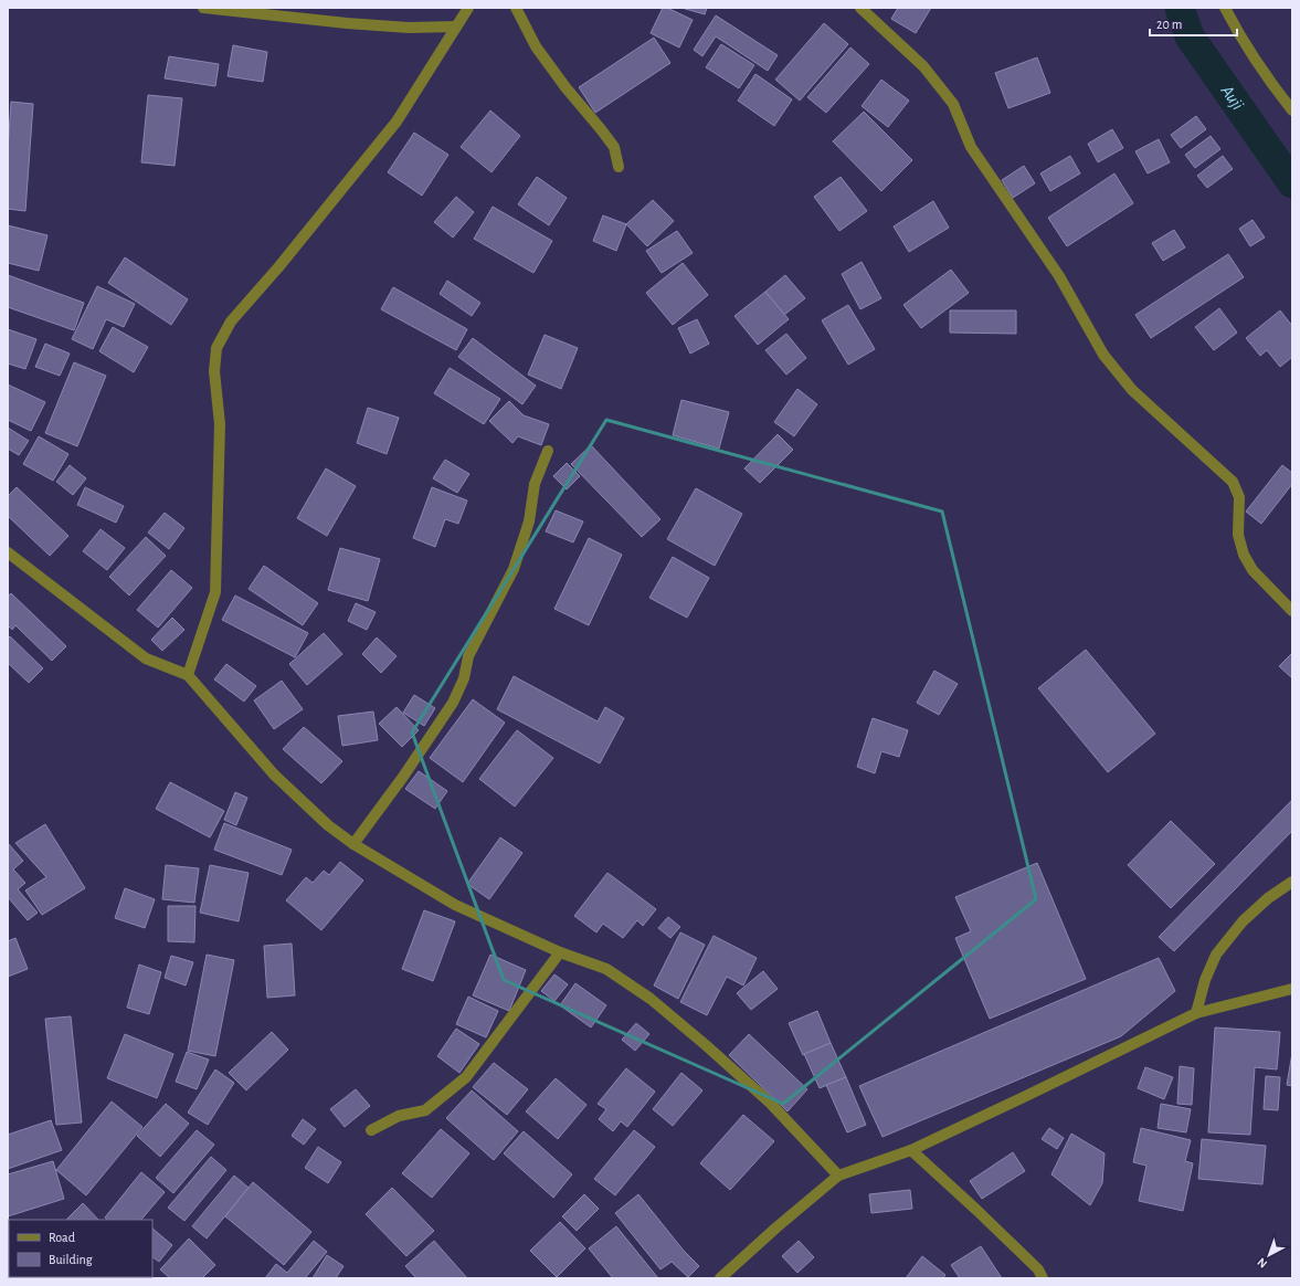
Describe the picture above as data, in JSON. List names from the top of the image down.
{
  "water": ["Auji"],
  "legend": ["Road", "Building"],
  "scale_bar": "20 m",
  "north": "bottom left"
}
